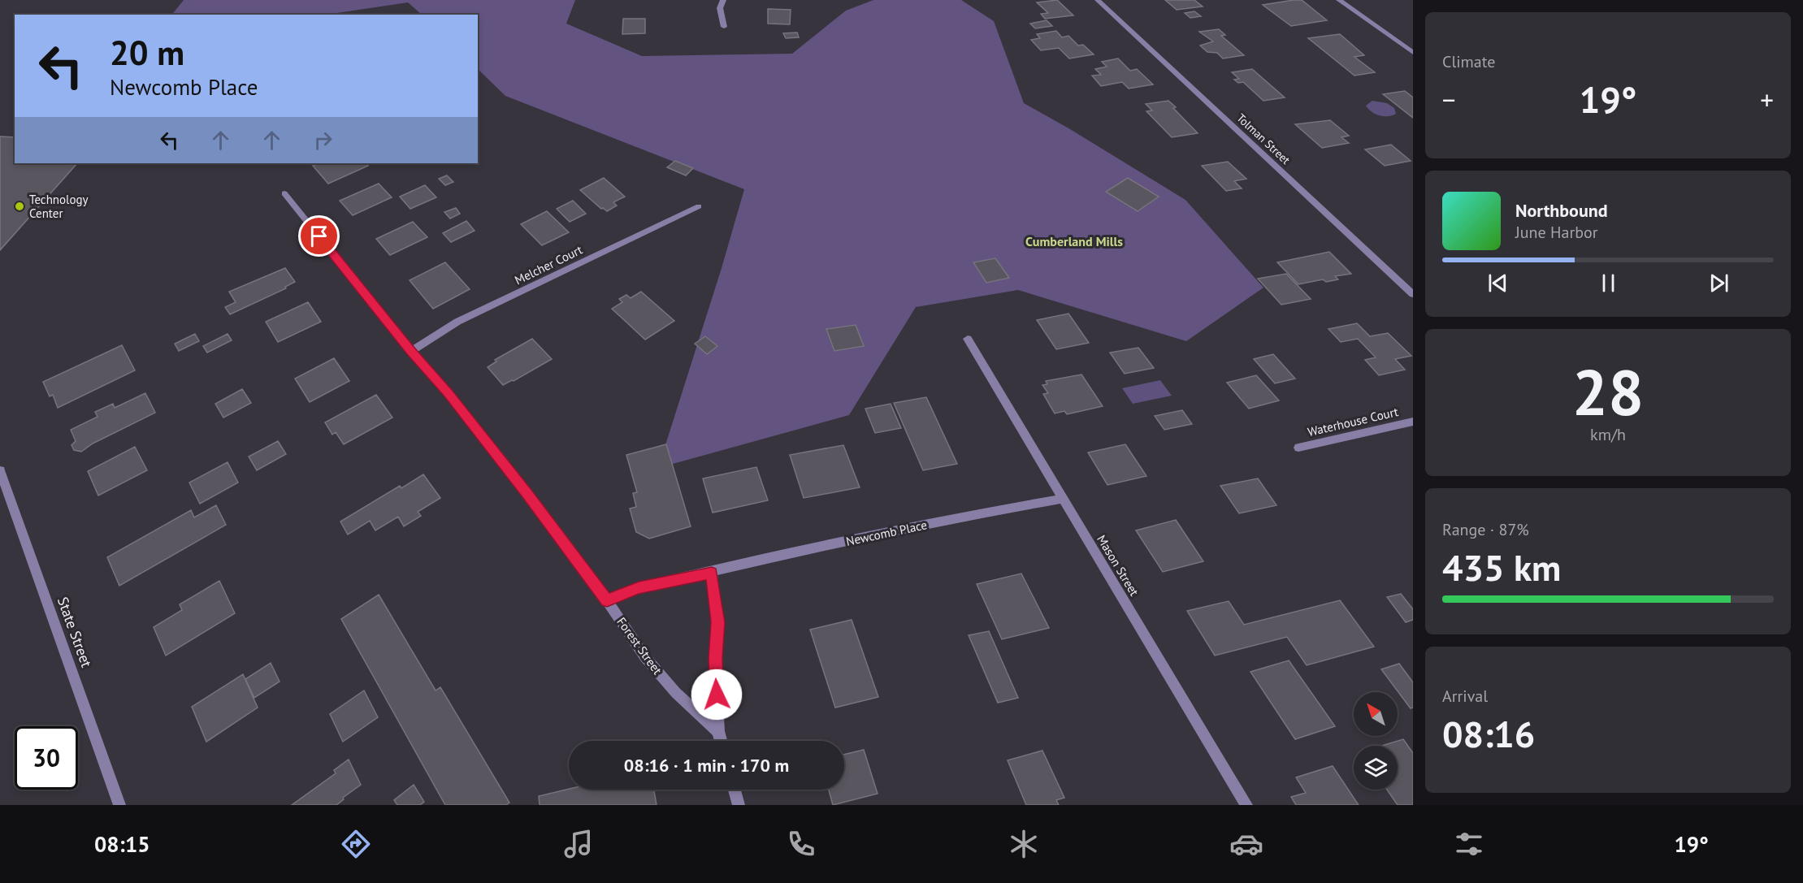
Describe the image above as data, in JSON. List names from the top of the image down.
{
  "streets": {
    "street": [
      "Tolman Street",
      "Melcher Court",
      "Waterhouse Court",
      "Newcomb Place",
      "Mason Street",
      "State Street",
      "Forest Street"
    ]
  },
  "crossings": [
    ["Melcher Court", "Forest Street"],
    ["Newcomb Place", "Mason Street"],
    ["Newcomb Place", "Forest Street"]
  ],
  "districts": ["Cumberland Mills"],
  "places": ["Technology Center"],
  "north": "top left",
  "page": {
    "tile": [
      "Climate",
      ["28", "km/h"],
      ["Range · 87%", "435 km"],
      ["Arrival", "08:16"]
    ],
    "turn": ["20 m", "Newcomb Place"],
    "heat": ["−", "19°", "+"],
    "song": ["Northbound", "June Harbor"],
    "limit": "30",
    "trip": "08:16 · 1 min · 170 m",
    "tabs": ["08:15", "19°"]
  }
}
